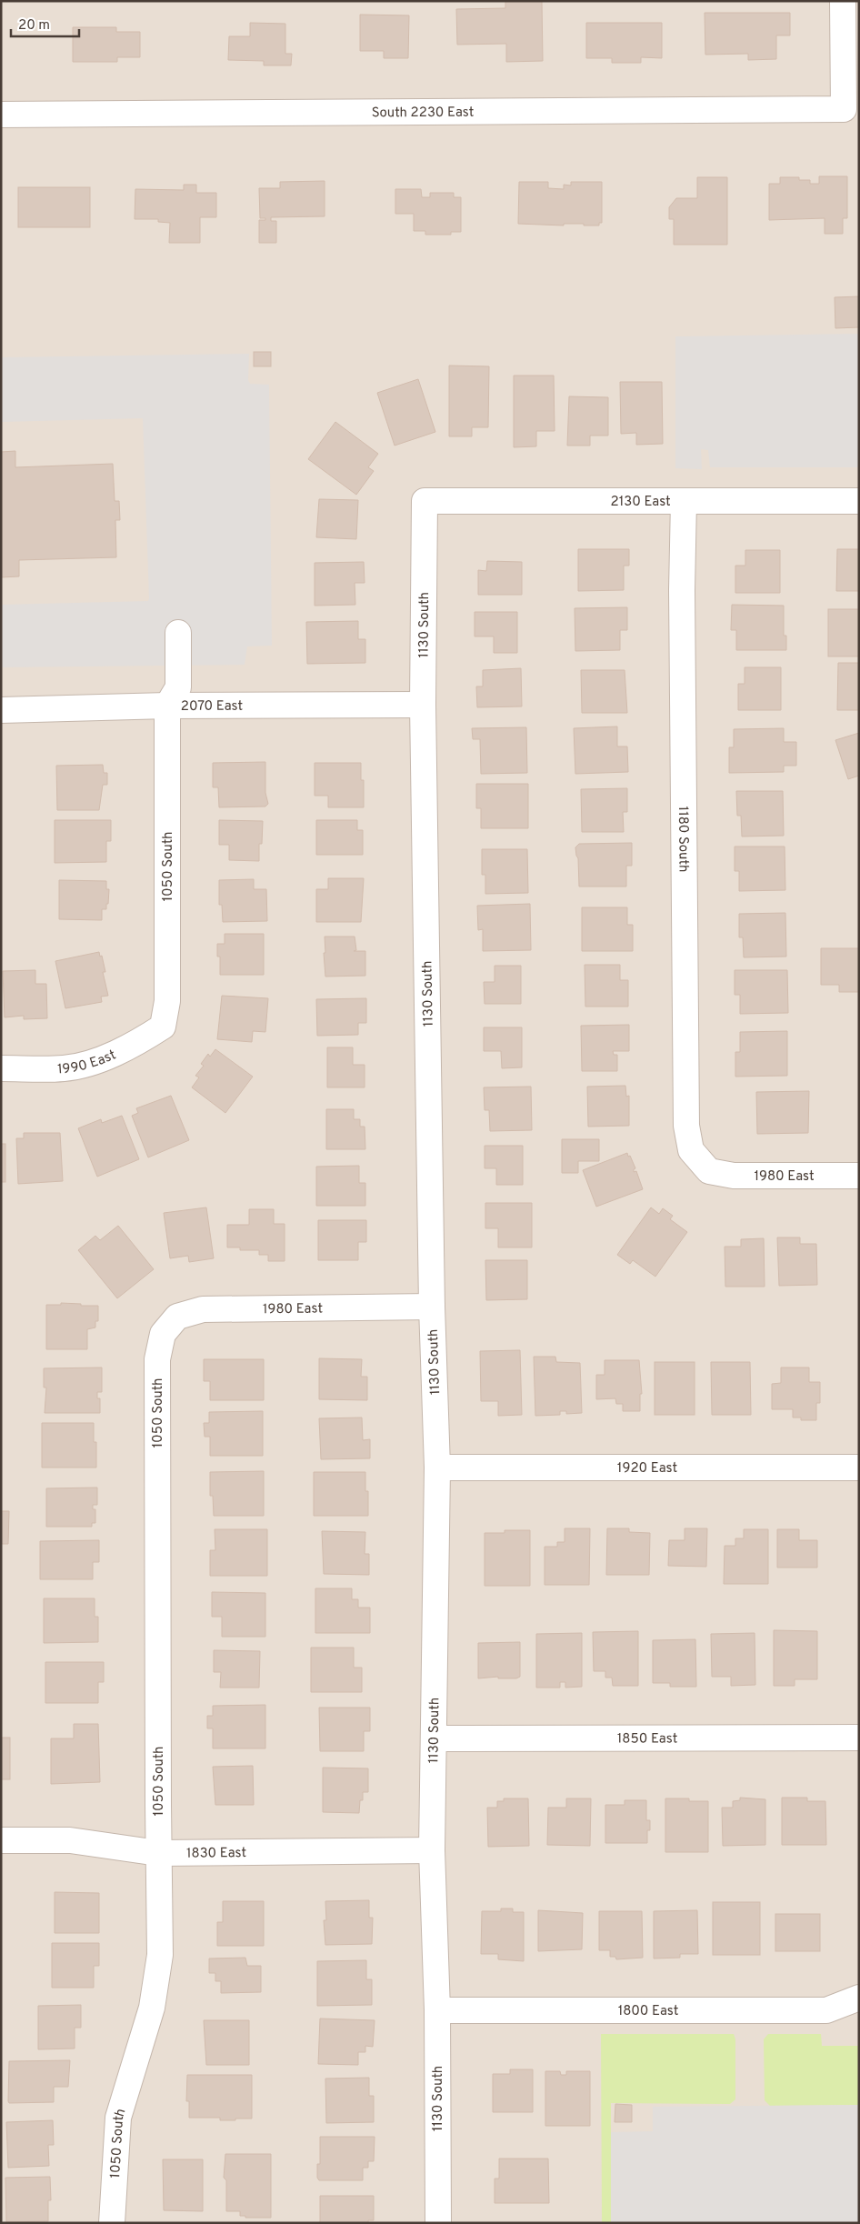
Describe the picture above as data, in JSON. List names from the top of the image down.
{
  "streets": {
    "street": [
      "South 2230 East",
      "2130 East",
      "1130 South",
      "2070 East",
      "1180 South",
      "1050 South",
      "1990 East",
      "1980 East",
      "1920 East",
      "1850 East",
      "1830 East",
      "1800 East"
    ]
  },
  "crossings": [
    ["2130 East", "1130 South"],
    ["2130 East", "1180 South"],
    ["1130 South", "2070 East"],
    ["1130 South", "1980 East"],
    ["1130 South", "1920 East"],
    ["1130 South", "1850 East"],
    ["1130 South", "1830 East"],
    ["1130 South", "1800 East"],
    ["2070 East", "1050 South"],
    ["1180 South", "1980 East"],
    ["1050 South", "1990 East"],
    ["1050 South", "1980 East"],
    ["1050 South", "1830 East"]
  ],
  "scale_bar": "20 m"
}
